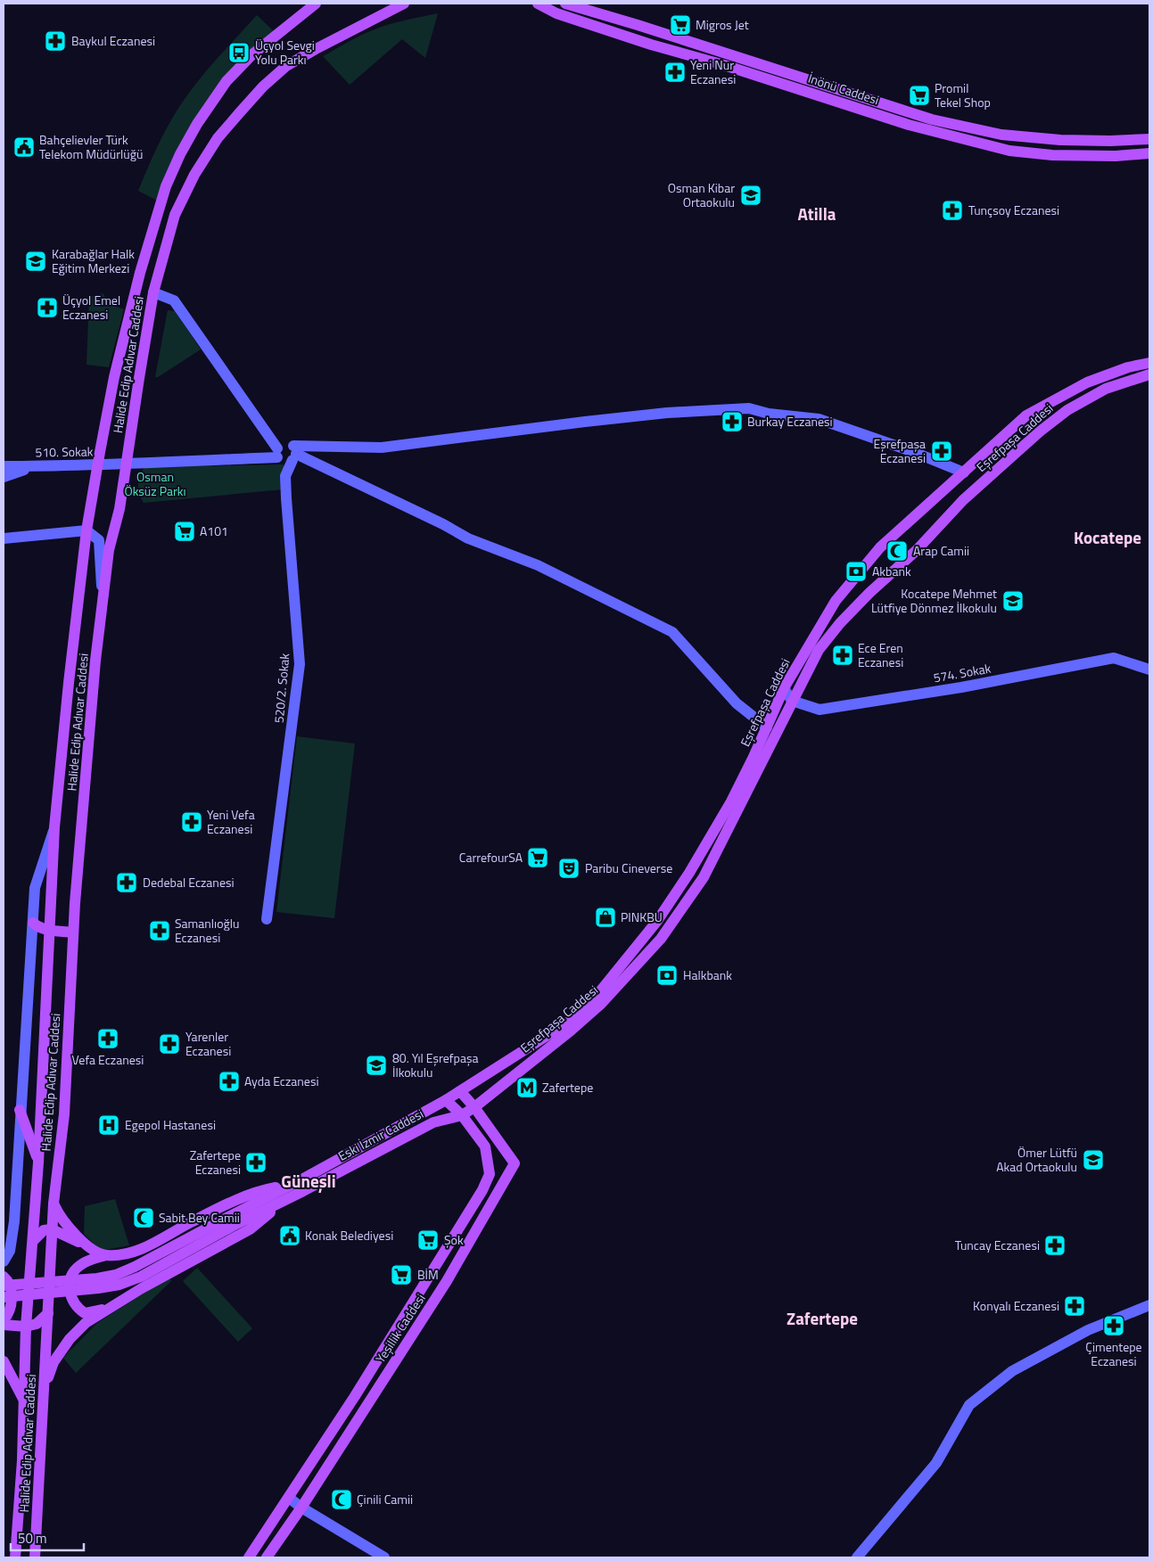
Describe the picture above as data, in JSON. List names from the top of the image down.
{
  "streets": {
    "main road": [
      "İnönü Caddesi",
      "Halide Edip Adıvar Caddesi",
      "Eşrefpaşa Caddesi",
      "Eski İzmir Caddesi",
      "Yeşillik Caddesi"
    ],
    "street": ["510. Sokak", "574. Sokak", "520/2. Sokak"]
  },
  "crossings": [
    ["Halide Edip Adıvar Caddesi", "510. Sokak"],
    ["Eşrefpaşa Caddesi", "574. Sokak"],
    ["Eşrefpaşa Caddesi", "Eski İzmir Caddesi"],
    ["Eşrefpaşa Caddesi", "Yeşillik Caddesi"],
    ["Eski İzmir Caddesi", "Yeşillik Caddesi"]
  ],
  "districts": [
    "Atilla",
    "Kocatepe",
    "Güneşli",
    "Zafertepe"
  ],
  "parks": ["Osman Öksüz Parkı"],
  "places": {
    "supermarket": [
      "Migros Jet",
      "Promil Tekel Shop",
      "A101",
      "CarrefourSA",
      "Şok",
      "BİM"
    ],
    "pharmacy": [
      "Baykul Eczanesi",
      "Yeni Nur Eczanesi",
      "Tunçsoy Eczanesi",
      "Üçyol Emel Eczanesi",
      "Burkay Eczanesi",
      "Eşrefpaşa Eczanesi",
      "Ece Eren Eczanesi",
      "Yeni Vefa Eczanesi",
      "Dedebal Eczanesi",
      "Samanlıoğlu Eczanesi",
      "Vefa Eczanesi",
      "Yarenler Eczanesi",
      "Ayda Eczanesi",
      "Zafertepe Eczanesi",
      "Tuncay Eczanesi",
      "Konyalı Eczanesi",
      "Çimentepe Eczanesi"
    ],
    "bus stop": ["Üçyol Sevgi Yolu Parkı"],
    "public building": ["Bahçelievler Türk Telekom Müdürlüğü", "Konak Belediyesi"],
    "school or university": [
      "Osman Kibar Ortaokulu",
      "Karabağlar Halk Eğitim Merkezi",
      "Kocatepe Mehmet Lütfiye Dönmez İlkokulu",
      "80. Yıl Eşrefpaşa İlkokulu",
      "Ömer Lütfü Akad Ortaokulu"
    ],
    "mosque": ["Arap Camii", "Sabit Bey Camii", "Çinili Camii"],
    "bank": ["Akbank", "Halkbank"],
    "theatre": ["Paribu Cineverse"],
    "shop": ["PINKBU"],
    "metro station": ["Zafertepe"],
    "hospital": ["Egepol Hastanesi"]
  },
  "scale_bar": "50 m"
}
